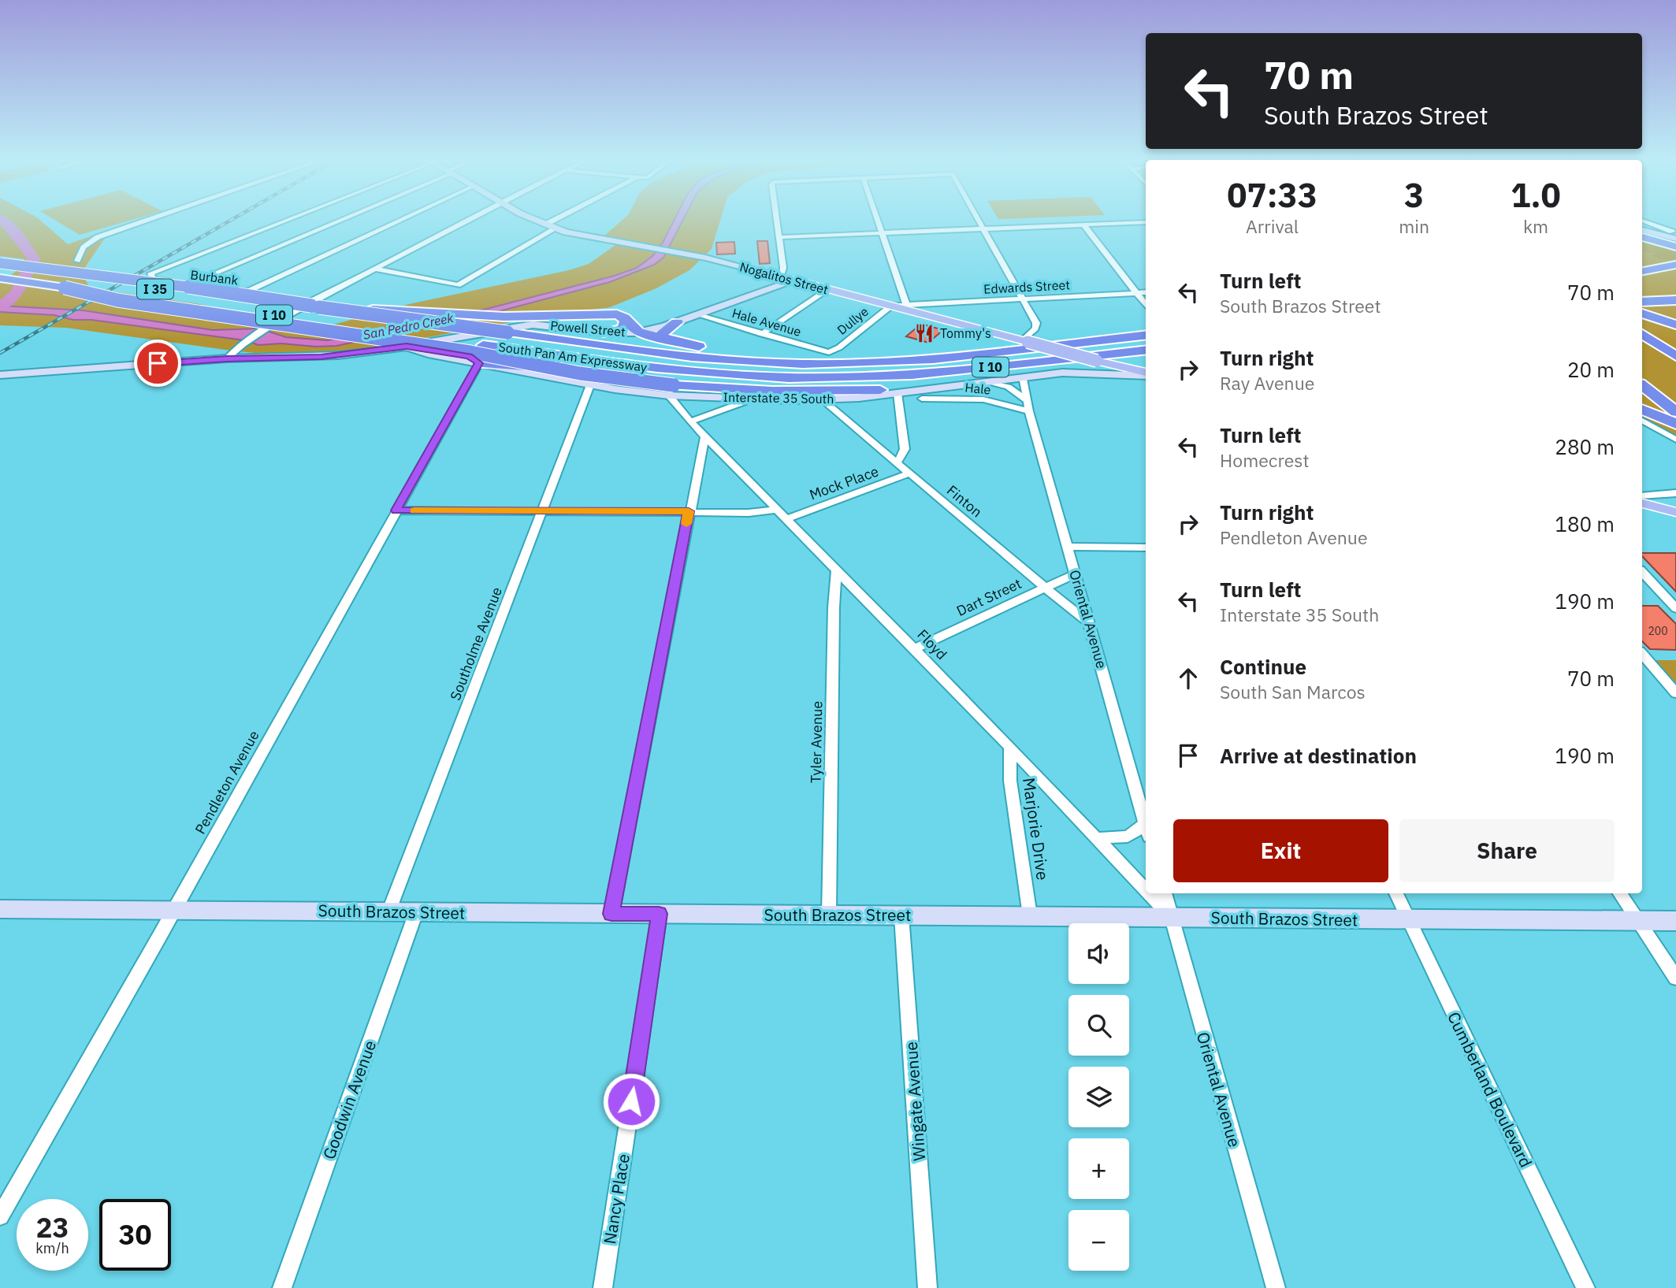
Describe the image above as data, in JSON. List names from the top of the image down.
{
  "streets": {
    "highway": ["I 35", "I 10", "South Pan Am Expressway"],
    "main road": ["Nogalitos Street"],
    "street": [
      "Burbank",
      "Edwards Street",
      "Dullye",
      "Hale Avenue",
      "Powell Street",
      "Hale",
      "Interstate 35 South",
      "Mock Place",
      "Finton",
      "Dart Street",
      "Oriental Avenue",
      "Southolme Avenue",
      "Floyd",
      "Tyler Avenue",
      "Pendleton Avenue",
      "Marjorie Drive",
      "South Brazos Street",
      "Cumberland Boulevard",
      "Goodwin Avenue",
      "Wingate Avenue",
      "Nancy Place"
    ]
  },
  "crossings": [
    ["Nogalitos Street", "Edwards Street"],
    ["Nogalitos Street", "Dullye"],
    ["Nogalitos Street", "Powell Street"],
    ["Nogalitos Street", "Interstate 35 South"],
    ["Edwards Street", "Dullye"],
    ["Dullye", "Hale Avenue"],
    ["Hale Avenue", "Powell Street"],
    ["Powell Street", "Interstate 35 South"],
    ["Hale", "Oriental Avenue"],
    ["Interstate 35 South", "Finton"],
    ["Interstate 35 South", "Oriental Avenue"],
    ["Interstate 35 South", "Southolme Avenue"],
    ["Interstate 35 South", "Floyd"],
    ["Interstate 35 South", "Pendleton Avenue"],
    ["Mock Place", "Finton"],
    ["Mock Place", "Floyd"],
    ["Finton", "Dart Street"],
    ["Finton", "Oriental Avenue"],
    ["Dart Street", "Oriental Avenue"],
    ["Dart Street", "Floyd"],
    ["Oriental Avenue", "Floyd"],
    ["Oriental Avenue", "South Brazos Street"],
    ["Southolme Avenue", "South Brazos Street"],
    ["Floyd", "Tyler Avenue"],
    ["Floyd", "Marjorie Drive"],
    ["Floyd", "South Brazos Street"],
    ["Tyler Avenue", "South Brazos Street"],
    ["Pendleton Avenue", "South Brazos Street"],
    ["Marjorie Drive", "South Brazos Street"],
    ["South Brazos Street", "Cumberland Boulevard"],
    ["South Brazos Street", "Goodwin Avenue"],
    ["South Brazos Street", "Wingate Avenue"],
    ["South Brazos Street", "Nancy Place"]
  ],
  "water": ["San Pedro Creek"],
  "places": {
    "restaurant": ["Tommy's"]
  },
  "house_numbers": ["200"],
  "page": {
    "turn": ["70 m", "South Brazos Street"],
    "eta": [
      "07:33",
      "Arrival",
      "3",
      "min",
      "1.0",
      "km"
    ],
    "list": [
      {
        "name": "Turn left",
        "note": "South Brazos Street",
        "value": "70 m"
      },
      {
        "name": "Turn right",
        "note": "Ray Avenue",
        "value": "20 m"
      },
      {
        "name": "Turn left",
        "note": "Homecrest",
        "value": "280 m"
      },
      {
        "name": "Turn right",
        "note": "Pendleton Avenue",
        "value": "180 m"
      },
      {
        "name": "Turn left",
        "note": "Interstate 35 South",
        "value": "190 m"
      },
      {
        "name": "Continue",
        "note": "South San Marcos",
        "value": "70 m"
      },
      {
        "name": "Arrive at destination",
        "value": "190 m"
      }
    ],
    "buttons": ["Exit", "Share"],
    "map_buttons": ["+", "−"],
    "speed": "23 km/h",
    "limit": "30"
  }
}
